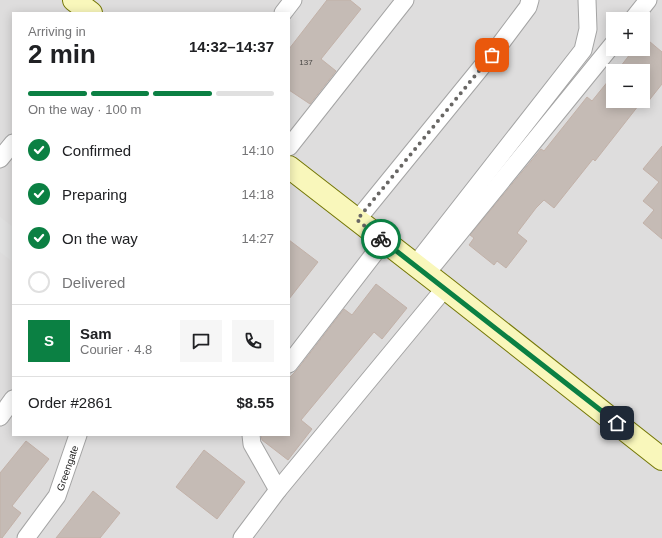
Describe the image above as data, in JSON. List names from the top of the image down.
{
  "streets": {
    "street": ["Greengate"]
  },
  "house_numbers": ["137"],
  "page": {
    "map_buttons": ["+", "−"],
    "heading": ["2 min", "Arriving in", "14:32–14:37"],
    "panel": [
      "Sam",
      "Courier · 4.8",
      "Order #2861",
      "$8.55"
    ],
    "bar": "On the way · 100 m",
    "list": [
      ["Confirmed", "14:10"],
      ["Preparing", "14:18"],
      ["On the way", "14:27"],
      "Delivered"
    ],
    "round": "S"
  }
}
